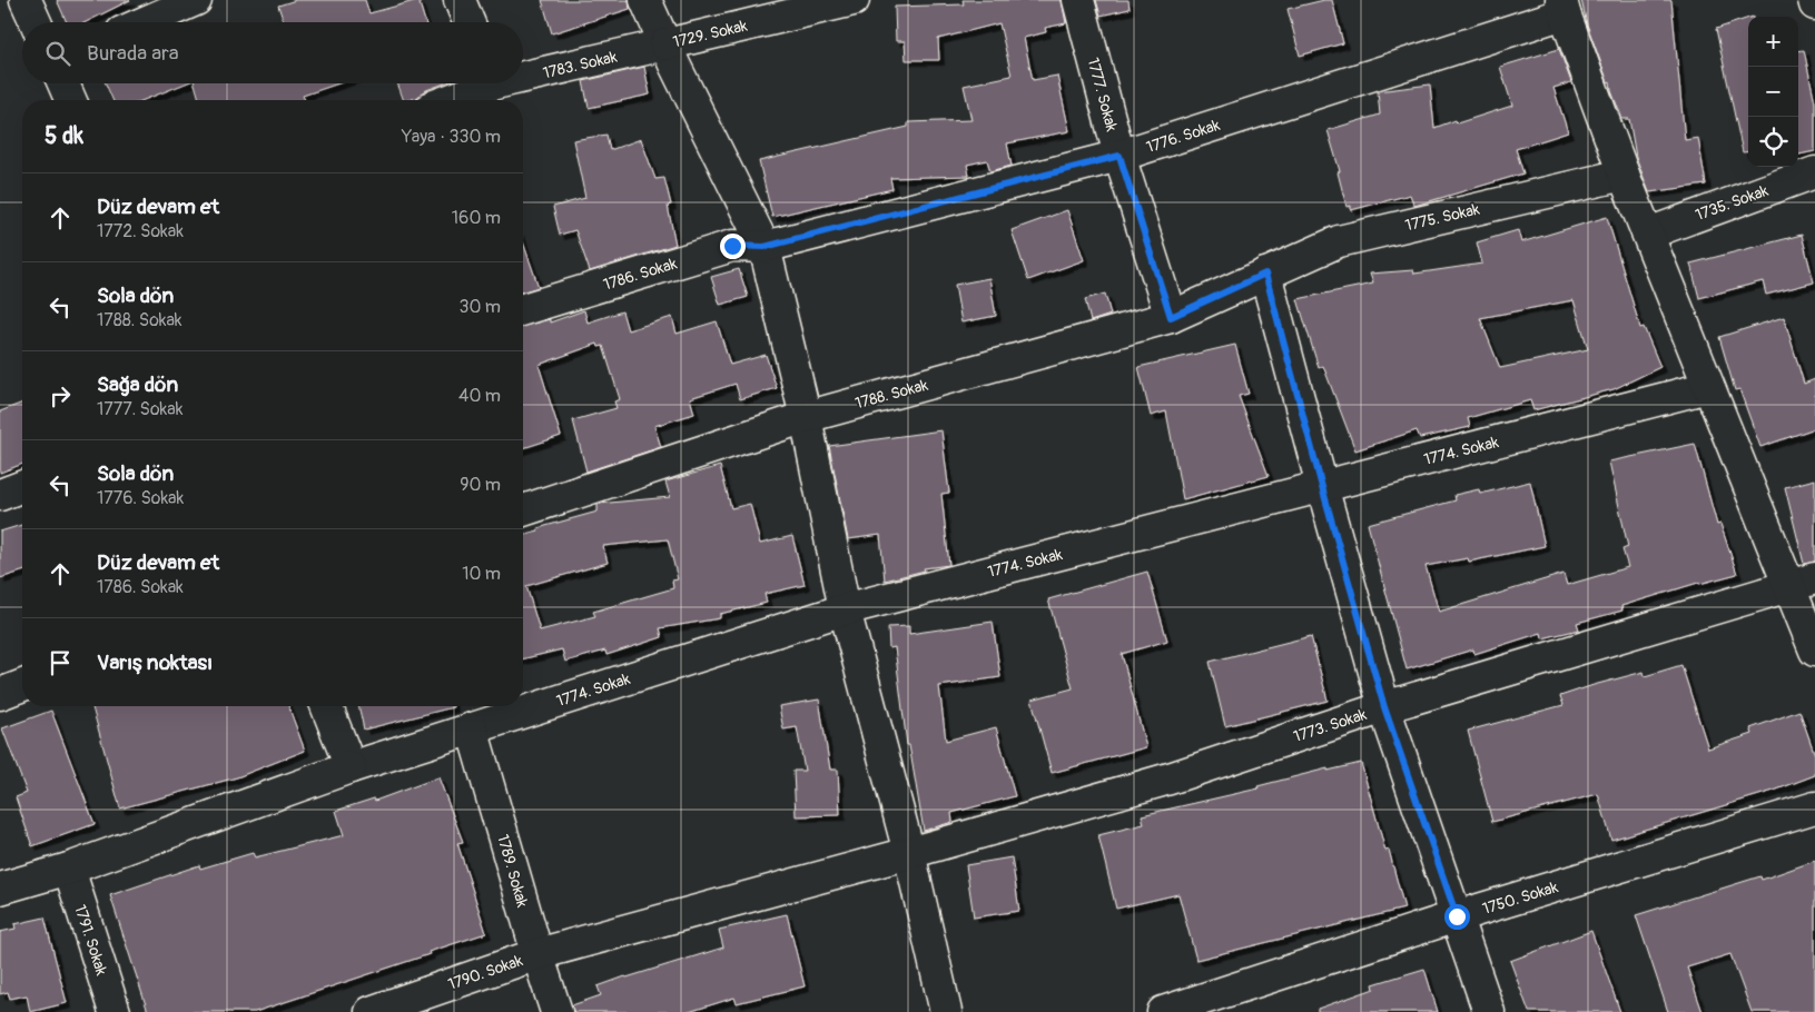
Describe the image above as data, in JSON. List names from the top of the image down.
{
  "streets": {
    "street": [
      "1729. Sokak",
      "1783. Sokak",
      "1777. Sokak",
      "1776. Sokak",
      "1735. Sokak",
      "1775. Sokak",
      "1786. Sokak",
      "1788. Sokak",
      "1774. Sokak",
      "1773. Sokak",
      "1789. Sokak",
      "1750. Sokak",
      "1791. Sokak",
      "1790. Sokak"
    ]
  },
  "crossings": [
    ["1729. Sokak", "1783. Sokak"],
    ["1777. Sokak", "1776. Sokak"],
    ["1777. Sokak", "1788. Sokak"],
    ["1776. Sokak", "1786. Sokak"],
    ["1775. Sokak", "1788. Sokak"],
    ["1774. Sokak", "1789. Sokak"],
    ["1774. Sokak", "1791. Sokak"],
    ["1773. Sokak", "1789. Sokak"],
    ["1773. Sokak", "1790. Sokak"],
    ["1789. Sokak", "1790. Sokak"]
  ],
  "page": {
    "map_buttons": ["+", "−"],
    "search": "Burada ara",
    "heading": ["5 dk", "Yaya · 330 m"],
    "list": [
      ["Düz devam et", "1772. Sokak", "160 m"],
      ["Sola dön", "1788. Sokak", "30 m"],
      ["Sağa dön", "1777. Sokak", "40 m"],
      ["Sola dön", "1776. Sokak", "90 m"],
      ["Düz devam et", "1786. Sokak", "10 m"],
      "Varış noktası"
    ]
  }
}
